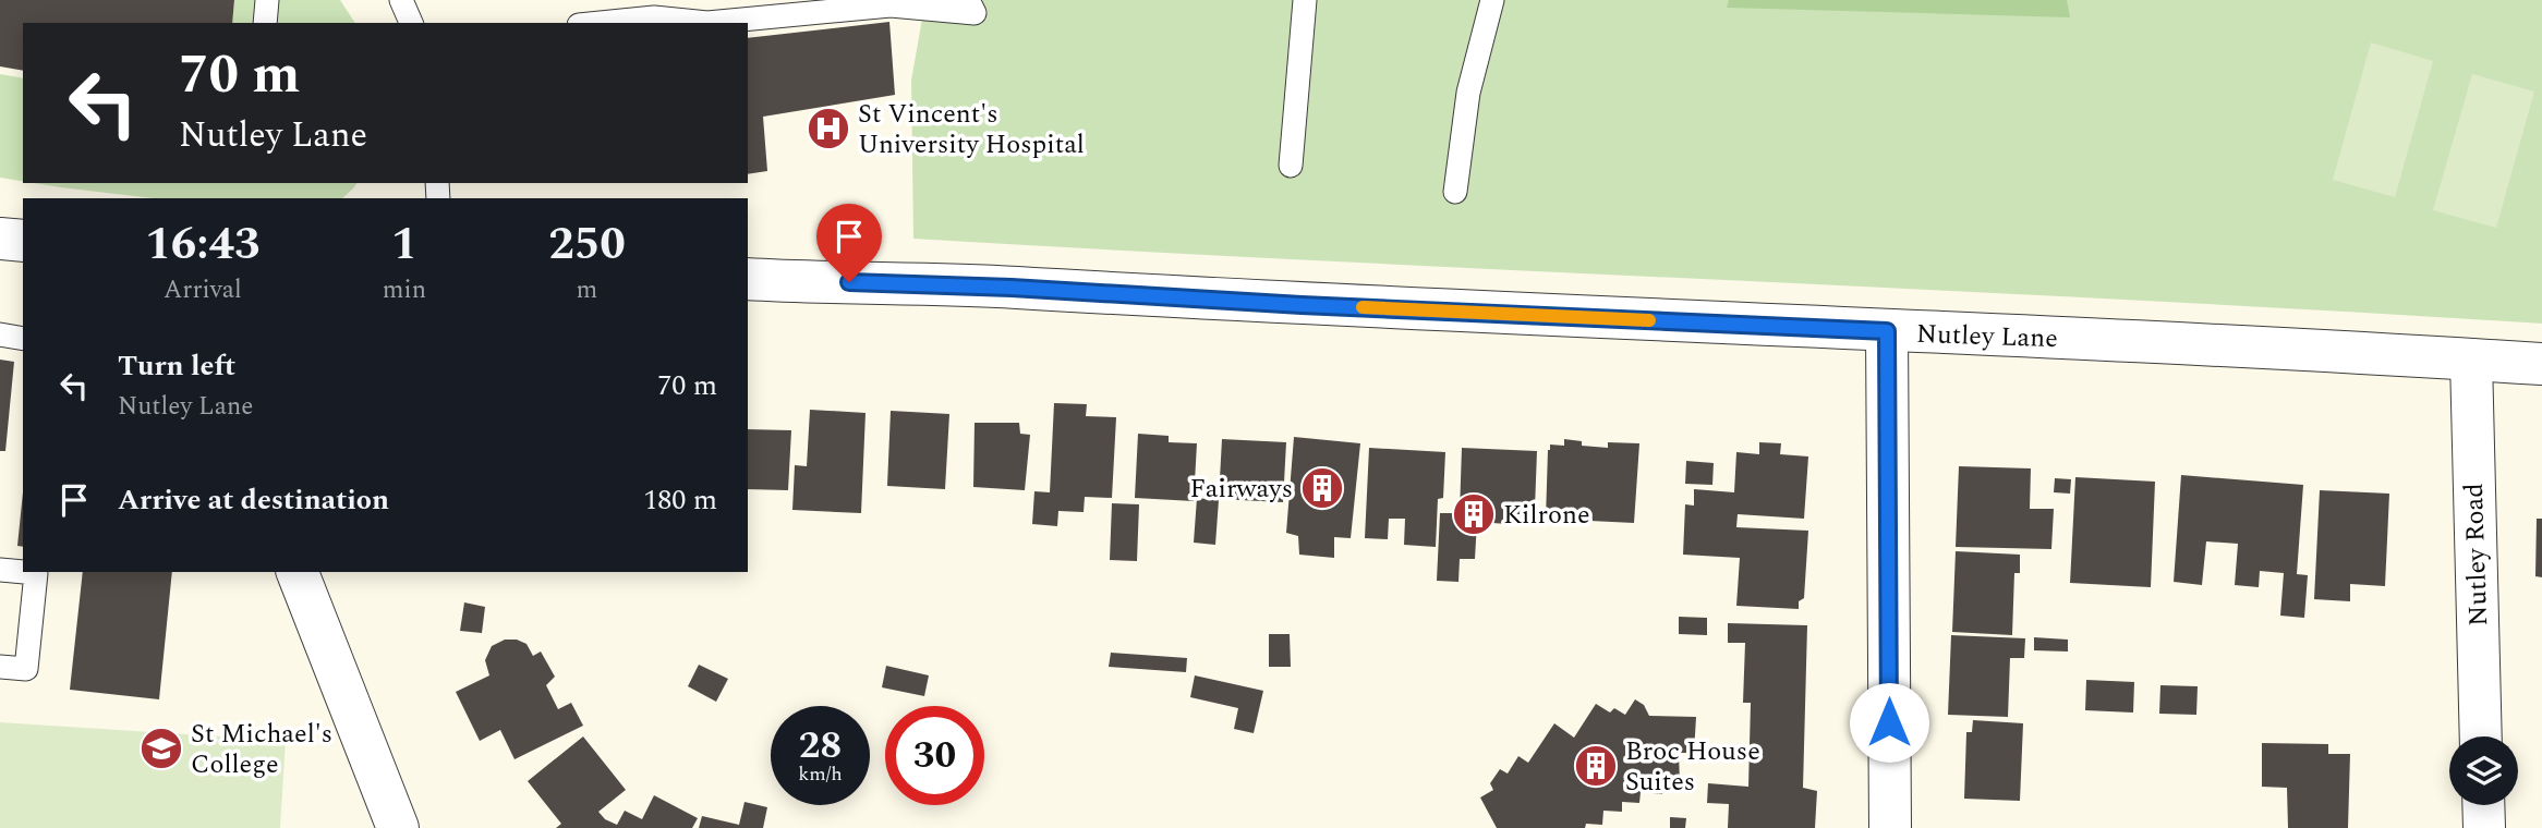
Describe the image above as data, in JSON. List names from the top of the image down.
{
  "streets": {
    "street": ["Nutley Lane", "Nutley Road"]
  },
  "crossings": [
    ["Nutley Lane", "Nutley Road"]
  ],
  "places": {
    "hospital": ["St Vincent's University Hospital"],
    "building": ["Fairways", "Kilrone", "Broc House Suites"],
    "school or university": ["St Michael's College"]
  },
  "page": {
    "turn": ["70 m", "Nutley Lane"],
    "eta": [
      "16:43",
      "Arrival",
      "1",
      "min",
      "250",
      "m"
    ],
    "list": [
      {
        "name": "Turn left",
        "note": "Nutley Lane",
        "value": "70 m"
      },
      {
        "name": "Arrive at destination",
        "value": "180 m"
      }
    ],
    "speed": "28 km/h",
    "limit": "30"
  }
}
